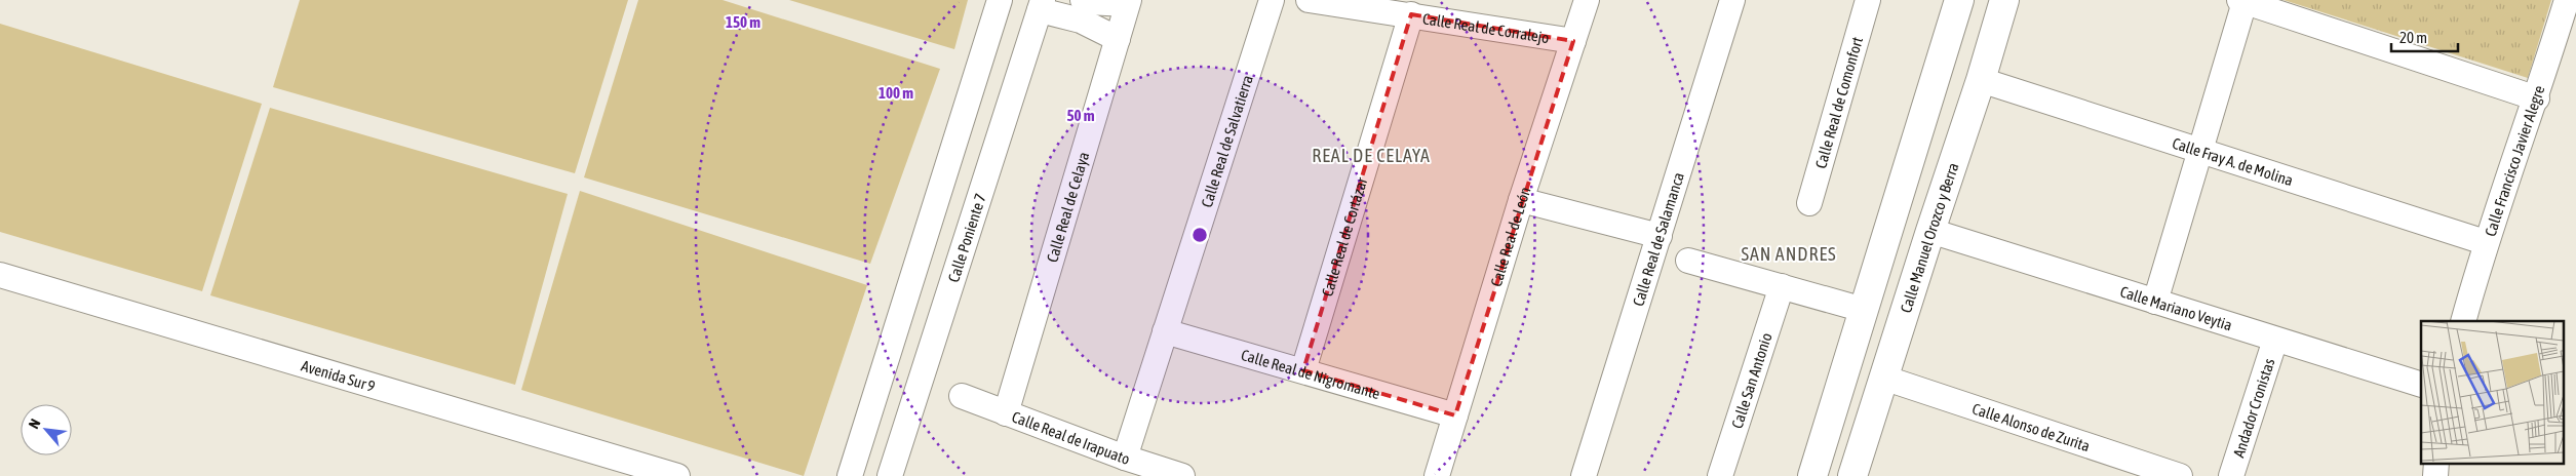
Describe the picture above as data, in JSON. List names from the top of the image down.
{
  "streets": {
    "street": [
      "Calle Real de Corralejo",
      "Calle Real de Comonfort",
      "Calle Real de Salvatierra",
      "Calle Fray A. de Molina",
      "Calle Francisco Javier Alegre",
      "Calle Real de Celaya",
      "Calle Real de Cortázar",
      "Calle Real de León",
      "Calle Poniente 7",
      "Calle Real de Salamanca",
      "Calle Manuel Orozco y Berra",
      "Calle Mariano Veytia",
      "Calle Real de Nigromante",
      "Avenida Sur 9",
      "Calle San Antonio",
      "Andador Cronistas",
      "Calle Alonso de Zurita",
      "Calle Real de Irapuato"
    ]
  },
  "crossings": [
    ["Calle Real de Corralejo", "Calle Real de Cortázar"],
    ["Calle Real de Corralejo", "Calle Real de León"],
    ["Calle Real de Salvatierra", "Calle Real de Nigromante"],
    ["Calle Real de Salvatierra", "Calle Real de Irapuato"],
    ["Calle Fray A. de Molina", "Calle Francisco Javier Alegre"],
    ["Calle Fray A. de Molina", "Calle Manuel Orozco y Berra"],
    ["Calle Real de Celaya", "Calle Real de Irapuato"],
    ["Calle Real de Cortázar", "Calle Real de Nigromante"],
    ["Calle Real de León", "Calle Real de Nigromante"],
    ["Calle Manuel Orozco y Berra", "Calle Mariano Veytia"],
    ["Calle Manuel Orozco y Berra", "Calle Alonso de Zurita"],
    ["Calle Mariano Veytia", "Andador Cronistas"]
  ],
  "districts": ["REAL DE CELAYA", "SAN ANDRES"],
  "scale_bar": "20 m",
  "north": "top left",
  "rings": ["150 m", "100 m", "50 m"]
}
